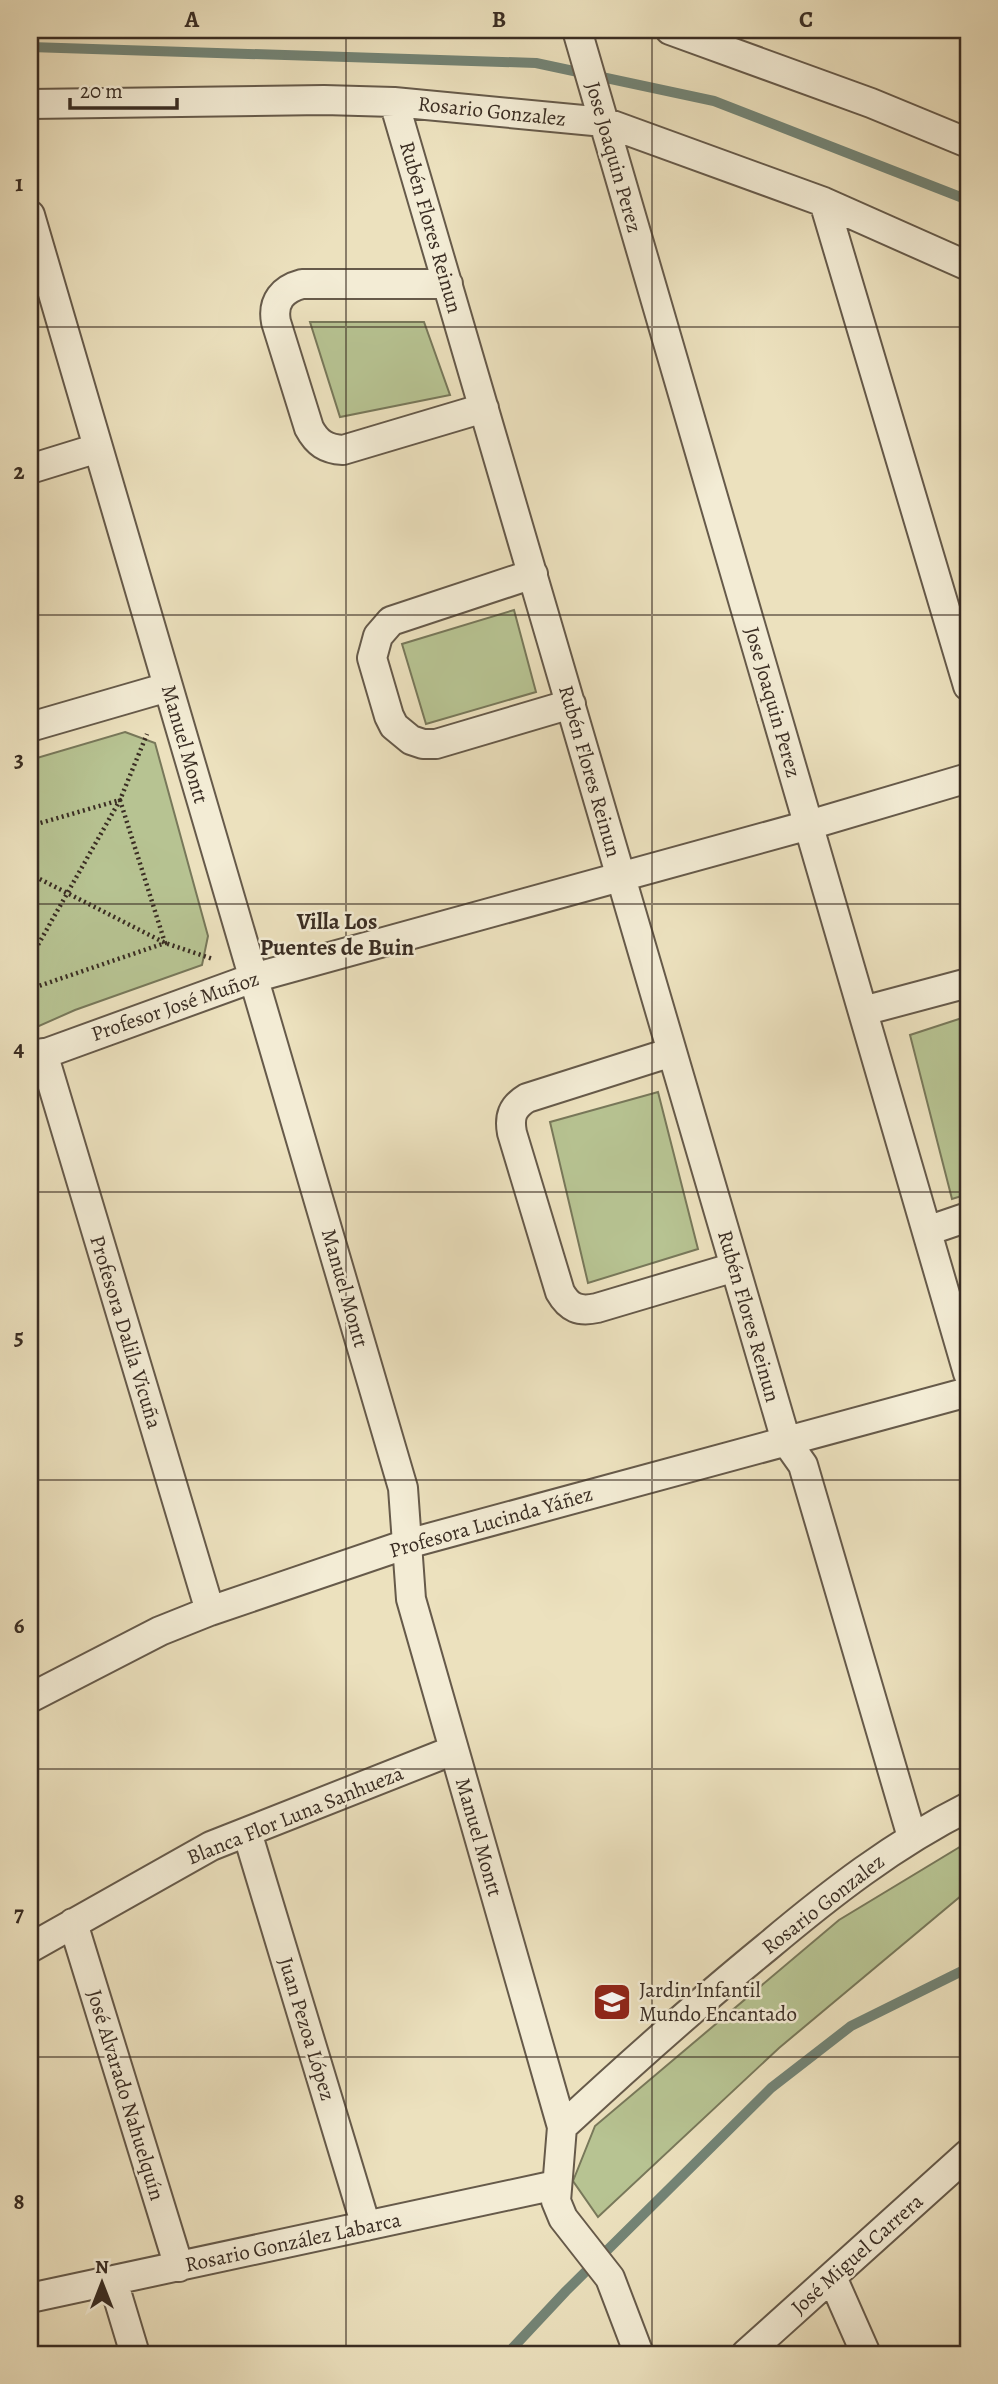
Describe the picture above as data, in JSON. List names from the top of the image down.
{
  "streets": {
    "street": [
      "Rosario Gonzalez",
      "Jose Joaquin Perez",
      "Rubén Flores Reinun",
      "Manuel Montt",
      "Profesor José Muñoz",
      "Profesora Dalila Vicuña",
      "Profesora Lucinda Yáñez",
      "Blanca Flor Luna Sanhueza",
      "Juan Pezoa López",
      "José Alvarado Nahuelquín",
      "Rosario González Labarca",
      "José Miguel Carrera"
    ]
  },
  "crossings": [
    ["Rosario Gonzalez", "Jose Joaquin Perez"],
    ["Rosario Gonzalez", "Rubén Flores Reinun"],
    ["Rosario Gonzalez", "Manuel Montt"],
    ["Jose Joaquin Perez", "Profesor José Muñoz"],
    ["Rubén Flores Reinun", "Profesor José Muñoz"],
    ["Rubén Flores Reinun", "Profesora Lucinda Yáñez"],
    ["Manuel Montt", "Profesor José Muñoz"],
    ["Manuel Montt", "Profesora Lucinda Yáñez"],
    ["Manuel Montt", "Blanca Flor Luna Sanhueza"],
    ["Manuel Montt", "Rosario González Labarca"],
    ["Profesor José Muñoz", "Profesora Dalila Vicuña"],
    ["Profesora Dalila Vicuña", "Profesora Lucinda Yáñez"],
    ["Blanca Flor Luna Sanhueza", "Juan Pezoa López"],
    ["Blanca Flor Luna Sanhueza", "José Alvarado Nahuelquín"],
    ["Juan Pezoa López", "Rosario González Labarca"],
    ["José Alvarado Nahuelquín", "Rosario González Labarca"]
  ],
  "districts": ["Villa Los Puentes de Buin"],
  "places": {
    "school or university": ["Jardin Infantil Mundo Encantado"]
  },
  "scale_bar": "20 m",
  "north": "top",
  "grid": {
    "columns": ["A", "B", "C"],
    "rows": [
      "1",
      "2",
      "3",
      "4",
      "5",
      "6",
      "7",
      "8"
    ]
  }
}
